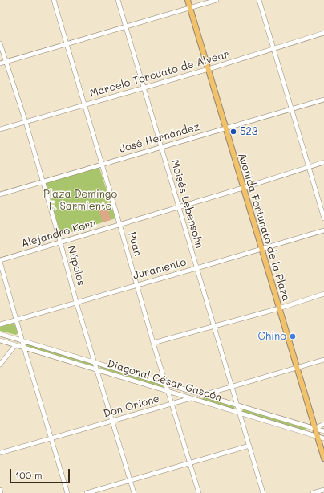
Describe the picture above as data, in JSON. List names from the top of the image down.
{
  "streets": {
    "main road": ["Avenida Fortunato de la Plaza"],
    "street": [
      "Marcelo Torcuato de Alvear",
      "José Hernández",
      "Moisés Lebensohn",
      "Alejandro Korn",
      "Puan",
      "Nápoles",
      "Juramento",
      "Diagonal César Gascón",
      "Don Orione"
    ]
  },
  "crossings": [
    ["Marcelo Torcuato de Alvear", "Moisés Lebensohn"],
    ["Marcelo Torcuato de Alvear", "Avenida Fortunato de la Plaza"],
    ["Marcelo Torcuato de Alvear", "Puan"],
    ["Marcelo Torcuato de Alvear", "Nápoles"],
    ["José Hernández", "Moisés Lebensohn"],
    ["José Hernández", "Avenida Fortunato de la Plaza"],
    ["José Hernández", "Puan"],
    ["José Hernández", "Nápoles"],
    ["Moisés Lebensohn", "Alejandro Korn"],
    ["Moisés Lebensohn", "Juramento"],
    ["Moisés Lebensohn", "Diagonal César Gascón"],
    ["Moisés Lebensohn", "Don Orione"],
    ["Avenida Fortunato de la Plaza", "Alejandro Korn"],
    ["Avenida Fortunato de la Plaza", "Juramento"],
    ["Avenida Fortunato de la Plaza", "Diagonal César Gascón"],
    ["Avenida Fortunato de la Plaza", "Don Orione"],
    ["Alejandro Korn", "Puan"],
    ["Alejandro Korn", "Nápoles"],
    ["Puan", "Juramento"],
    ["Puan", "Diagonal César Gascón"],
    ["Puan", "Don Orione"],
    ["Nápoles", "Juramento"],
    ["Nápoles", "Diagonal César Gascón"],
    ["Nápoles", "Don Orione"],
    ["Diagonal César Gascón", "Don Orione"]
  ],
  "parks": ["Plaza Domingo F. Sarmiento"],
  "places": ["523", "Chino"],
  "scale_bar": "100 m"
}
